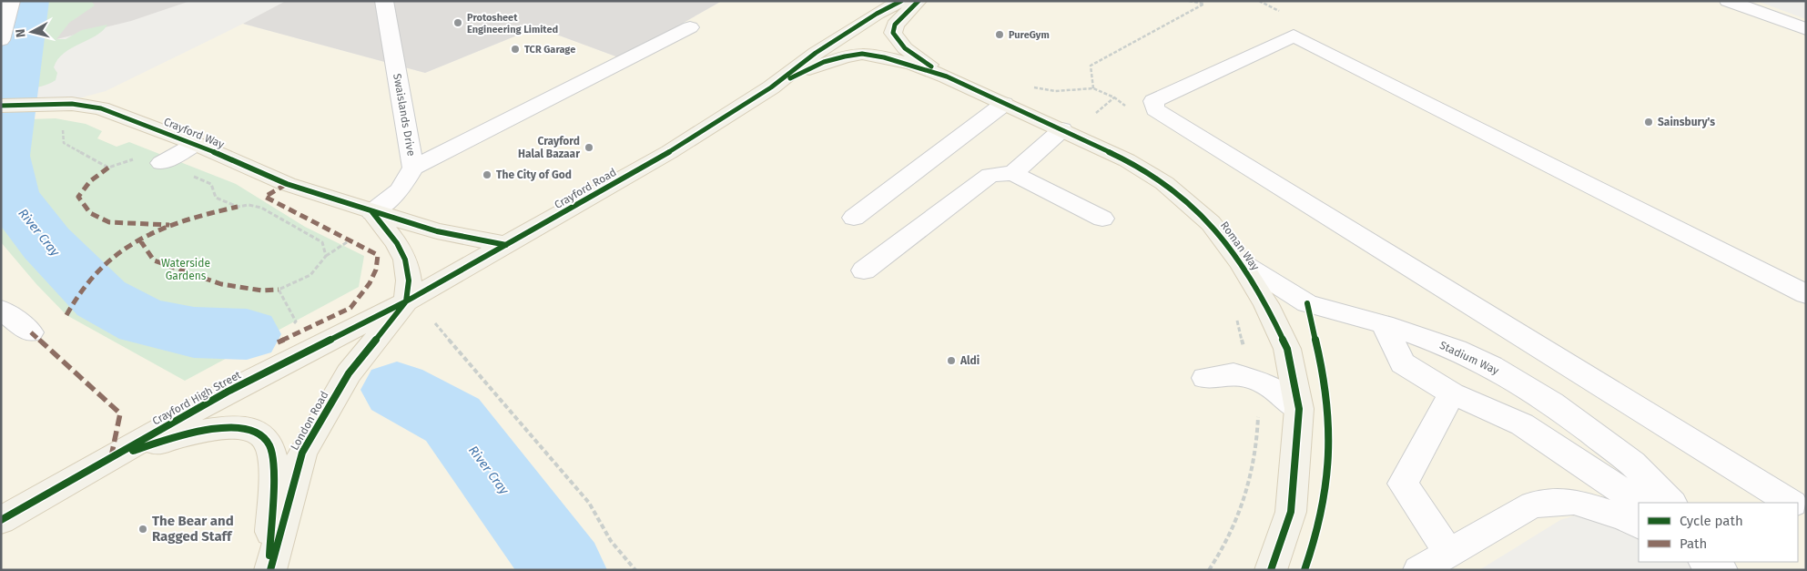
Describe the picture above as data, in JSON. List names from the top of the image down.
{
  "streets": {
    "main road": [
      "Crayford Way",
      "Crayford Road",
      "Roman Way",
      "Crayford High Street",
      "London Road"
    ],
    "street": ["Swaislands Drive", "Stadium Way"]
  },
  "crossings": [
    ["Swaislands Drive", "Crayford Way"],
    ["Crayford Way", "Crayford Road"],
    ["Crayford Road", "Roman Way"],
    ["Crayford Road", "Crayford High Street"],
    ["Crayford Road", "London Road"],
    ["Roman Way", "Stadium Way"],
    ["Crayford High Street", "London Road"]
  ],
  "water": ["River Cray"],
  "parks": ["Waterside Gardens"],
  "places": [
    "Protosheet Engineering Limited",
    "PureGym",
    "TCR Garage",
    "Sainsbury's",
    "Crayford Halal Bazaar",
    "The City of God",
    "Aldi",
    "The Bear and Ragged Staff"
  ],
  "legend": ["Cycle path", "Path"],
  "north": "left"
}
